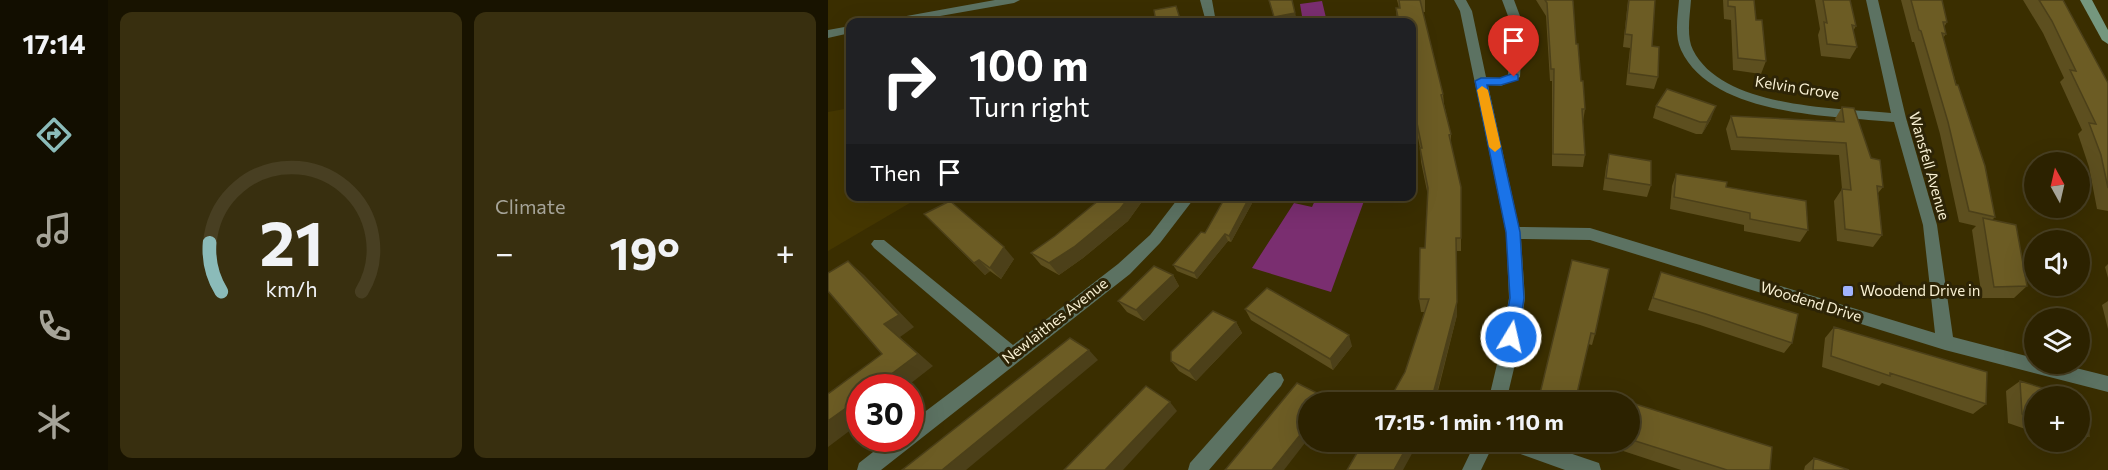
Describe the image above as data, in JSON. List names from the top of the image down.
{
  "streets": {
    "street": [
      "Kelvin Grove",
      "Wansfell Avenue",
      "Woodend Drive",
      "Newlaithes Avenue"
    ]
  },
  "crossings": [
    ["Kelvin Grove", "Wansfell Avenue"],
    ["Wansfell Avenue", "Woodend Drive"]
  ],
  "places": {
    "transit": ["Woodend Drive in"]
  },
  "north": "top",
  "page": {
    "tabs": "17:14",
    "tile": "Climate",
    "turn": ["100 m", "Turn right"],
    "then": "Then",
    "map_buttons": "+",
    "heat": ["−", "19°", "+"],
    "limit": "30",
    "trip": "17:15 · 1 min · 110 m",
    "gauge": ["21", "km/h"]
  }
}
